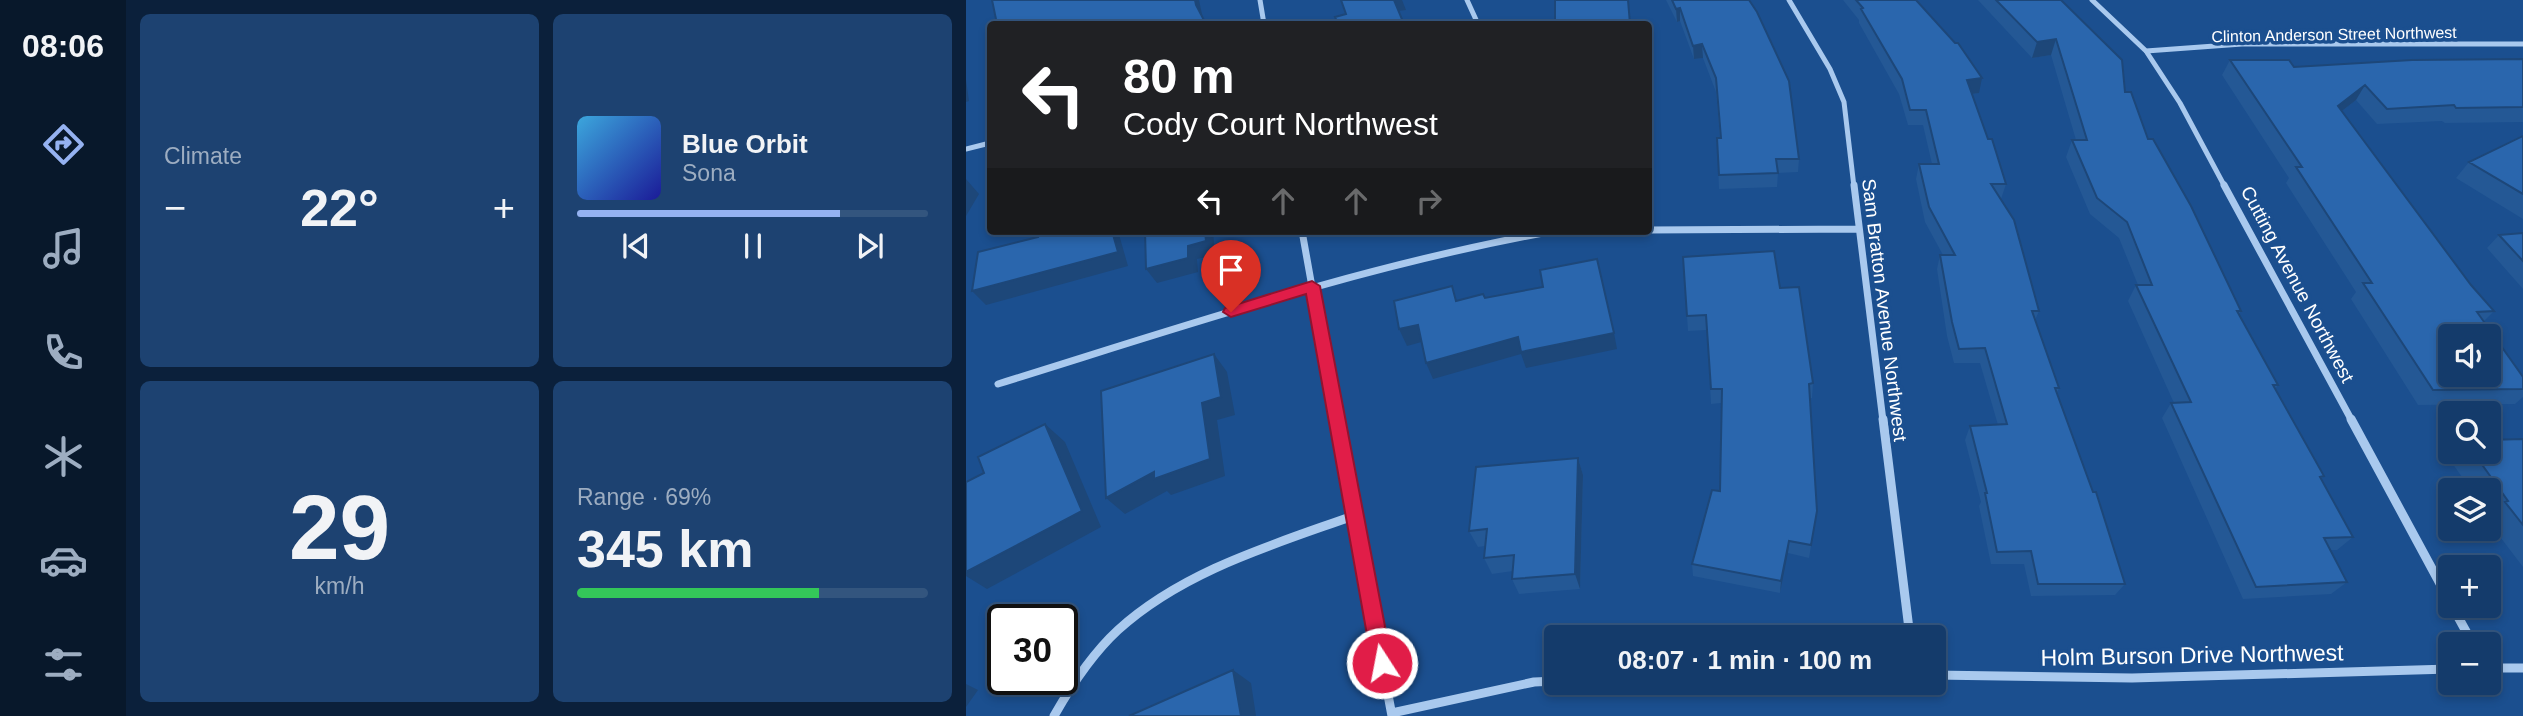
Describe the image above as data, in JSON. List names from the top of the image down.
{
  "streets": {
    "street": [
      "Clinton Anderson Street Northwest",
      "Cutting Avenue Northwest",
      "Sam Bratton Avenue Northwest",
      "Holm Burson Drive Northwest"
    ]
  },
  "crossings": [
    ["Clinton Anderson Street Northwest", "Cutting Avenue Northwest"]
  ],
  "page": {
    "tabs": "08:06",
    "tile": [
      "Climate",
      ["29", "km/h"],
      ["Range · 69%", "345 km"]
    ],
    "turn": ["80 m", "Cody Court Northwest"],
    "song": ["Blue Orbit", "Sona"],
    "heat": ["−", "22°", "+"],
    "map_buttons": ["+", "−"],
    "limit": "30",
    "trip": "08:07 · 1 min · 100 m"
  }
}
